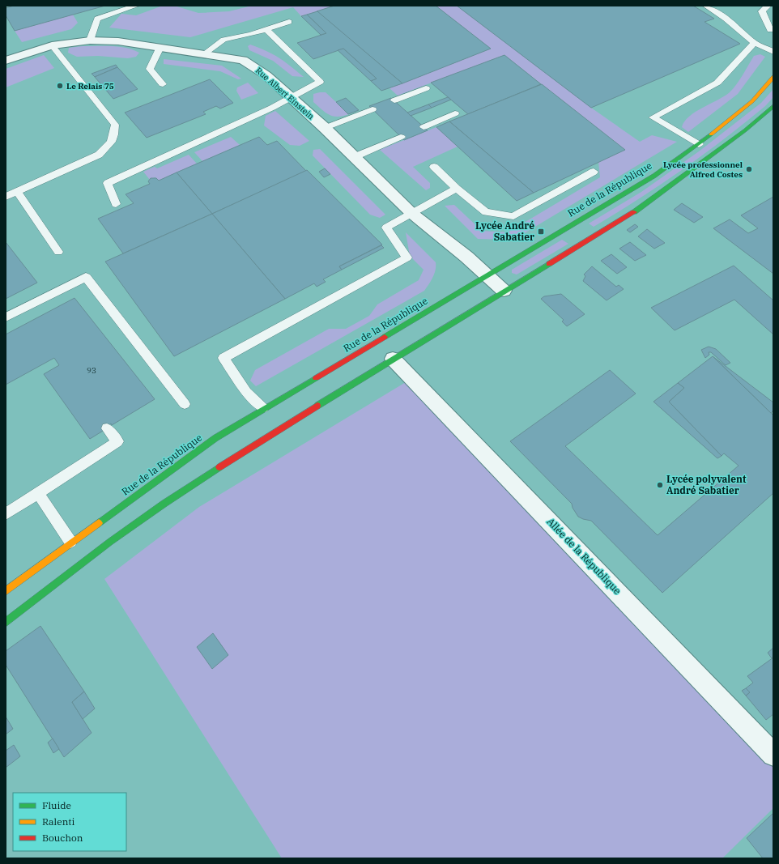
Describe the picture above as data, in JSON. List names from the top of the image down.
{
  "streets": {
    "main road": ["Rue de la République"],
    "street": ["Rue Albert Einstein", "Allée de la République"]
  },
  "crossings": [
    ["Rue Albert Einstein", "Rue de la République"]
  ],
  "places": {
    "other": ["Le Relais 75", "Lycée professionnel Alfred Costes", "Lycée polyvalent André Sabatier"],
    "transit": ["Lycée André Sabatier"]
  },
  "house_numbers": ["93"],
  "legend": ["Fluide", "Ralenti", "Bouchon"]
}
